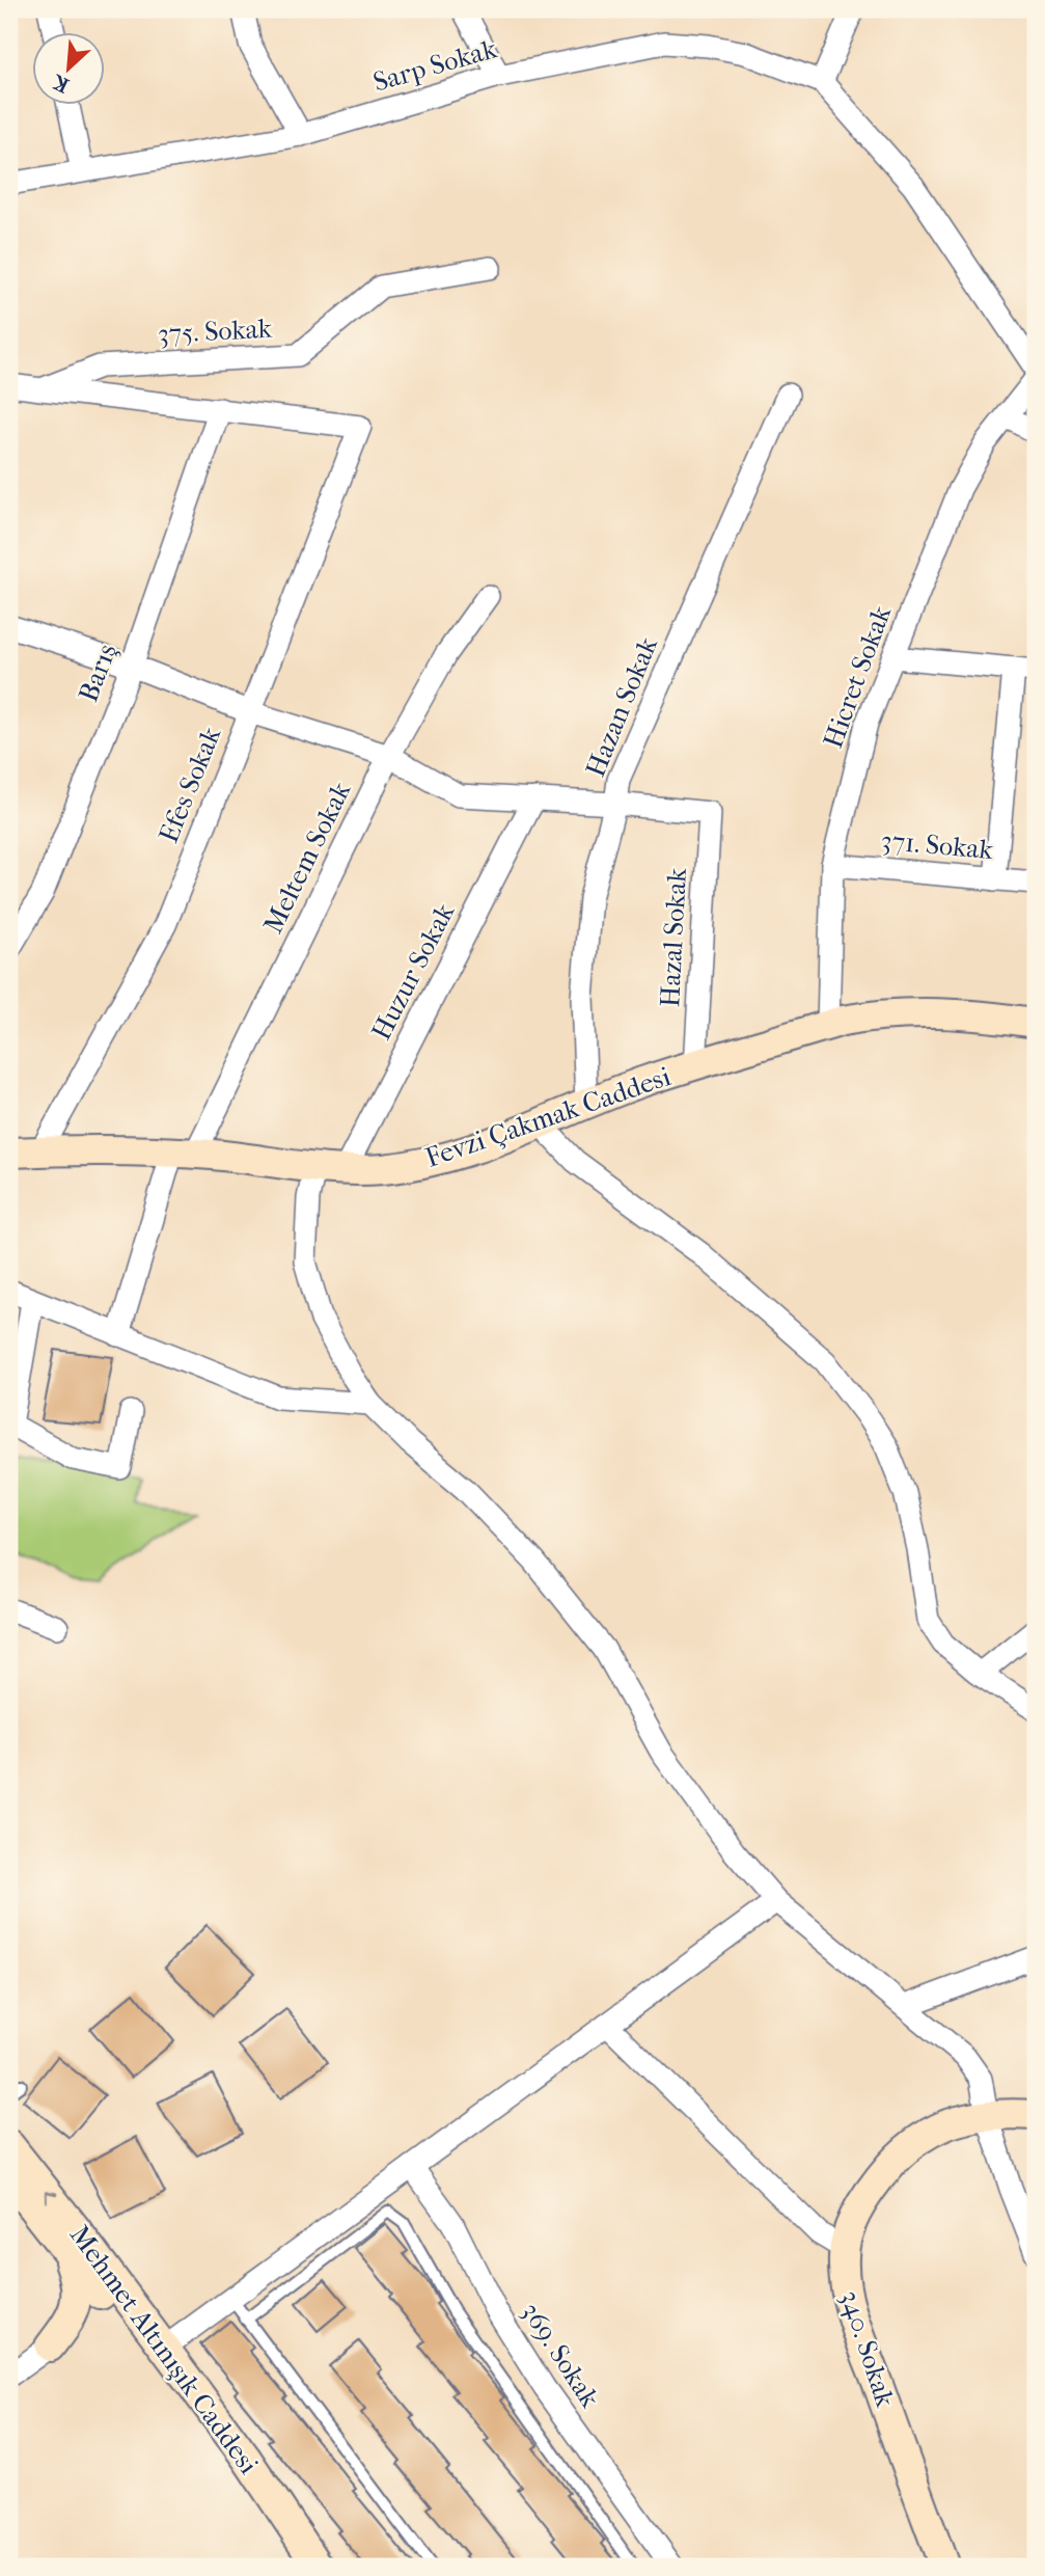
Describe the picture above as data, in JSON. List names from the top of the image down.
{
  "streets": {
    "street": [
      "Sarp Sokak",
      "375. Sokak",
      "Barış",
      "Hicret Sokak",
      "Hazan Sokak",
      "Efes Sokak",
      "371. Sokak",
      "Meltem Sokak",
      "Hazal Sokak",
      "Huzur Sokak",
      "Fevzi Çakmak Caddesi",
      "340. Sokak",
      "Mehmet Altınışık Caddesi",
      "369. Sokak"
    ]
  },
  "crossings": [
    ["Barış", "Efes Sokak"],
    ["Hicret Sokak", "371. Sokak"],
    ["Hicret Sokak", "Fevzi Çakmak Caddesi"],
    ["Hazan Sokak", "Hazal Sokak"],
    ["Hazan Sokak", "Fevzi Çakmak Caddesi"],
    ["Efes Sokak", "Fevzi Çakmak Caddesi"],
    ["Meltem Sokak", "Fevzi Çakmak Caddesi"],
    ["Hazal Sokak", "Fevzi Çakmak Caddesi"],
    ["Huzur Sokak", "Fevzi Çakmak Caddesi"]
  ],
  "north": "bottom left"
}
